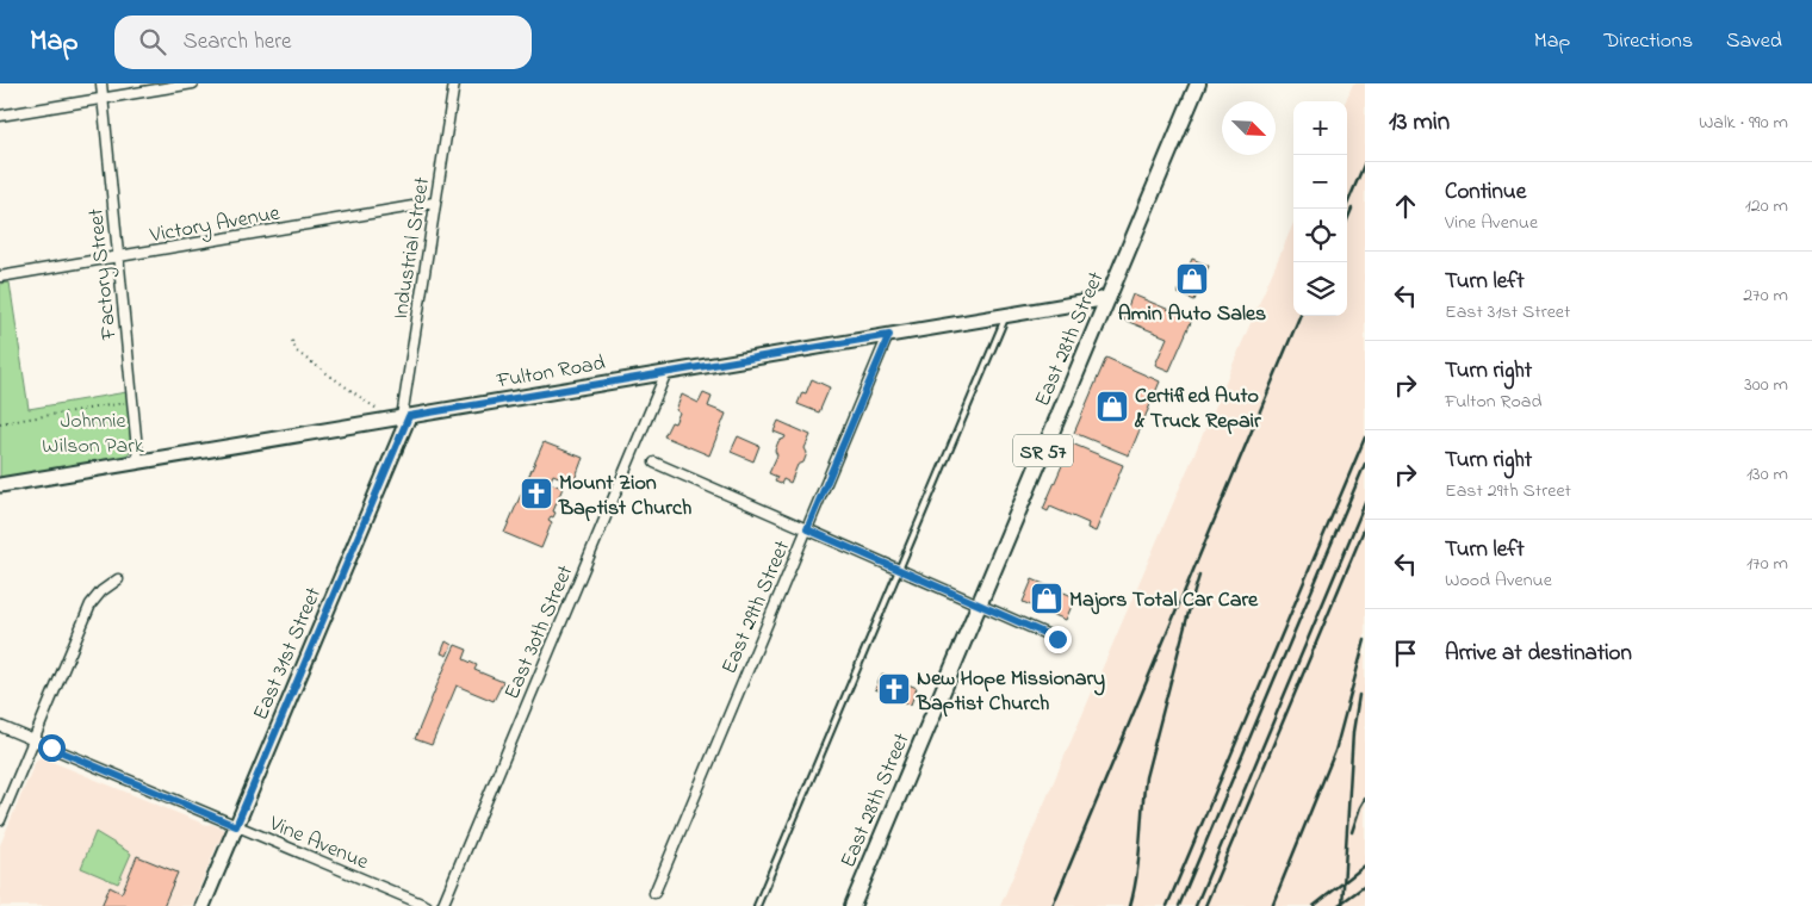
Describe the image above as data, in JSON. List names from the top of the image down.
{
  "streets": {
    "main road": ["East 28th Street", "SR 57"],
    "street": [
      "Victory Avenue",
      "Industrial Street",
      "Factory Street",
      "Fulton Road",
      "East 29th Street",
      "East 30th Street",
      "East 31st Street",
      "Vine Avenue"
    ]
  },
  "crossings": [
    ["Victory Avenue", "Industrial Street"],
    ["Victory Avenue", "Factory Street"],
    ["Industrial Street", "Fulton Road"],
    ["Industrial Street", "East 31st Street"],
    ["Factory Street", "Fulton Road"],
    ["East 28th Street", "Fulton Road"],
    ["Fulton Road", "East 29th Street"],
    ["Fulton Road", "East 30th Street"],
    ["Fulton Road", "East 31st Street"],
    ["East 31st Street", "Vine Avenue"]
  ],
  "parks": ["Johnnie Wilson Park"],
  "places": {
    "shop": ["Amin Auto Sales", "Certified Auto & Truck Repair", "Majors Total Car Care"],
    "church": ["Mount Zion Baptist Church", "New Hope Missionary Baptist Church"]
  },
  "north": "bottom right",
  "page": {
    "header": "Map",
    "search": "Search here",
    "nav": ["Map", "Directions", "Saved"],
    "heading": ["13 min", "Walk · 990 m"],
    "map_buttons": ["+", "−"],
    "list": [
      ["Continue", "Vine Avenue", "120 m"],
      ["Turn left", "East 31st Street", "270 m"],
      ["Turn right", "Fulton Road", "300 m"],
      ["Turn right", "East 29th Street", "130 m"],
      ["Turn left", "Wood Avenue", "170 m"],
      "Arrive at destination"
    ]
  }
}
